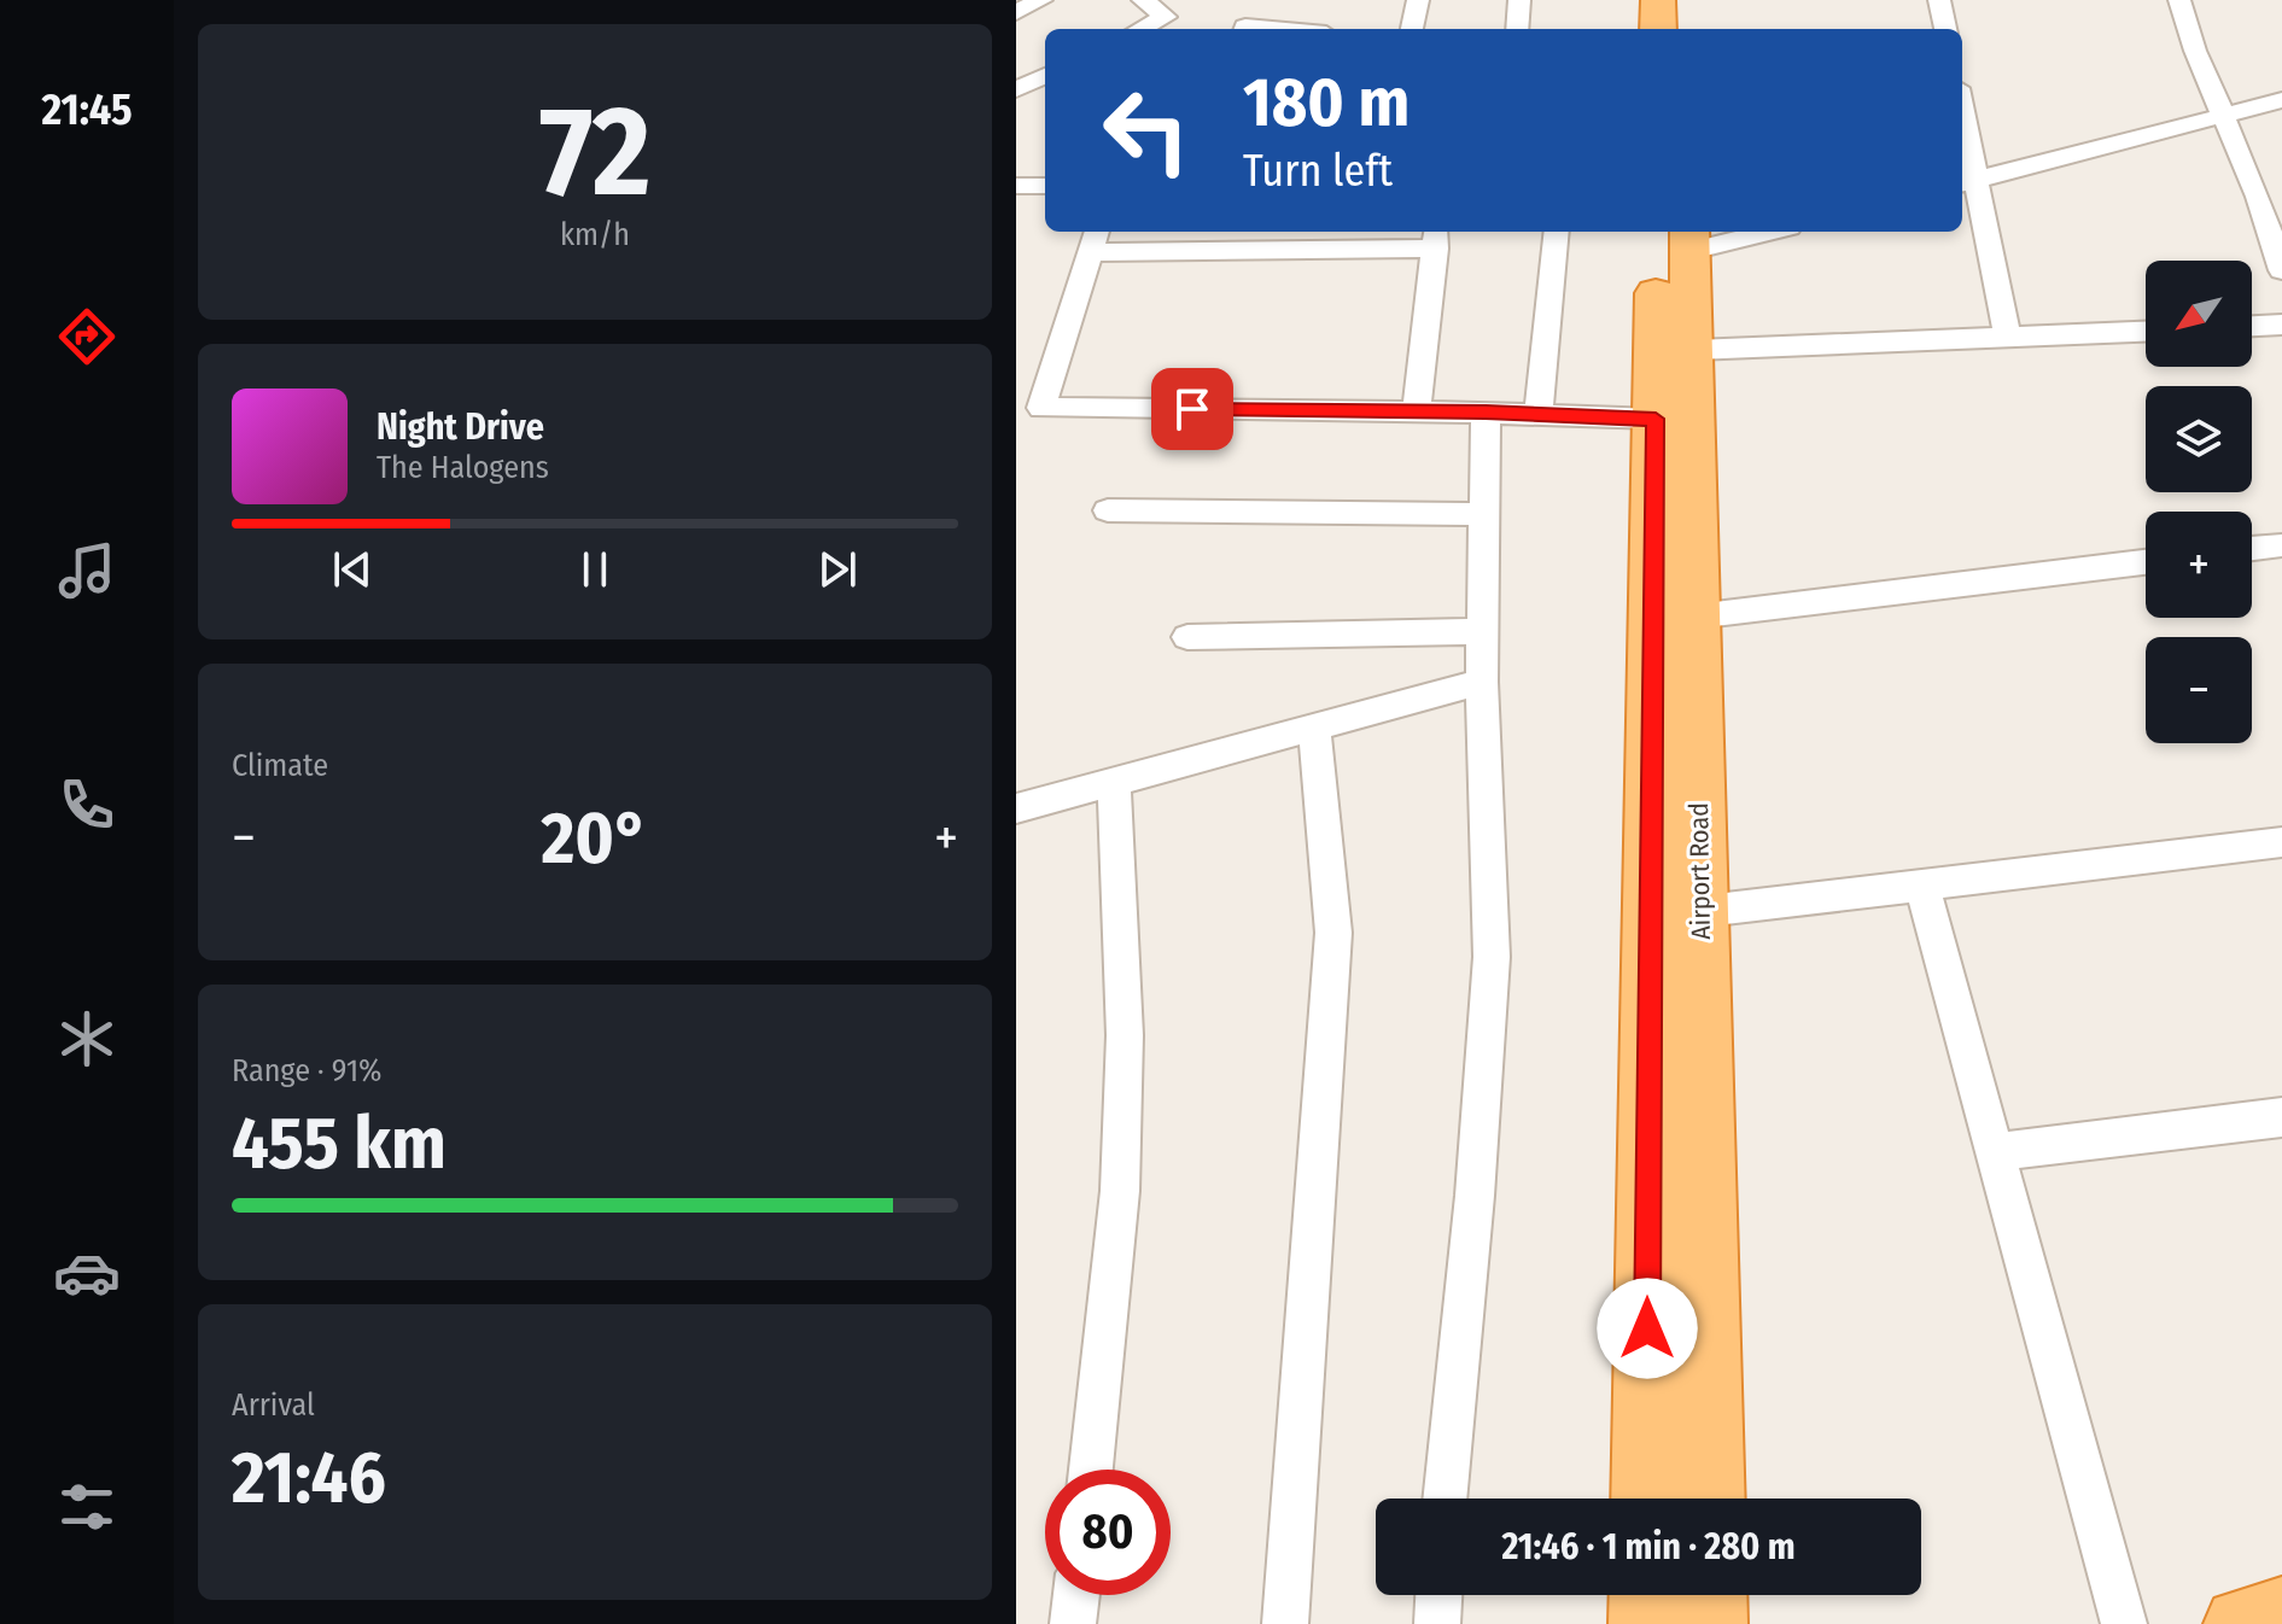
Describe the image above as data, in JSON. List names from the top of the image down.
{
  "streets": {
    "highway": ["Airport Road"]
  },
  "north": "bottom left",
  "page": {
    "tabs": "21:45",
    "tile": [
      ["72", "km/h"],
      "Climate",
      ["Range · 91%", "455 km"],
      ["Arrival", "21:46"]
    ],
    "turn": ["180 m", "Turn left"],
    "map_buttons": ["+", "−"],
    "song": ["Night Drive", "The Halogens"],
    "heat": ["−", "20°", "+"],
    "limit": "80",
    "trip": "21:46 · 1 min · 280 m"
  }
}
